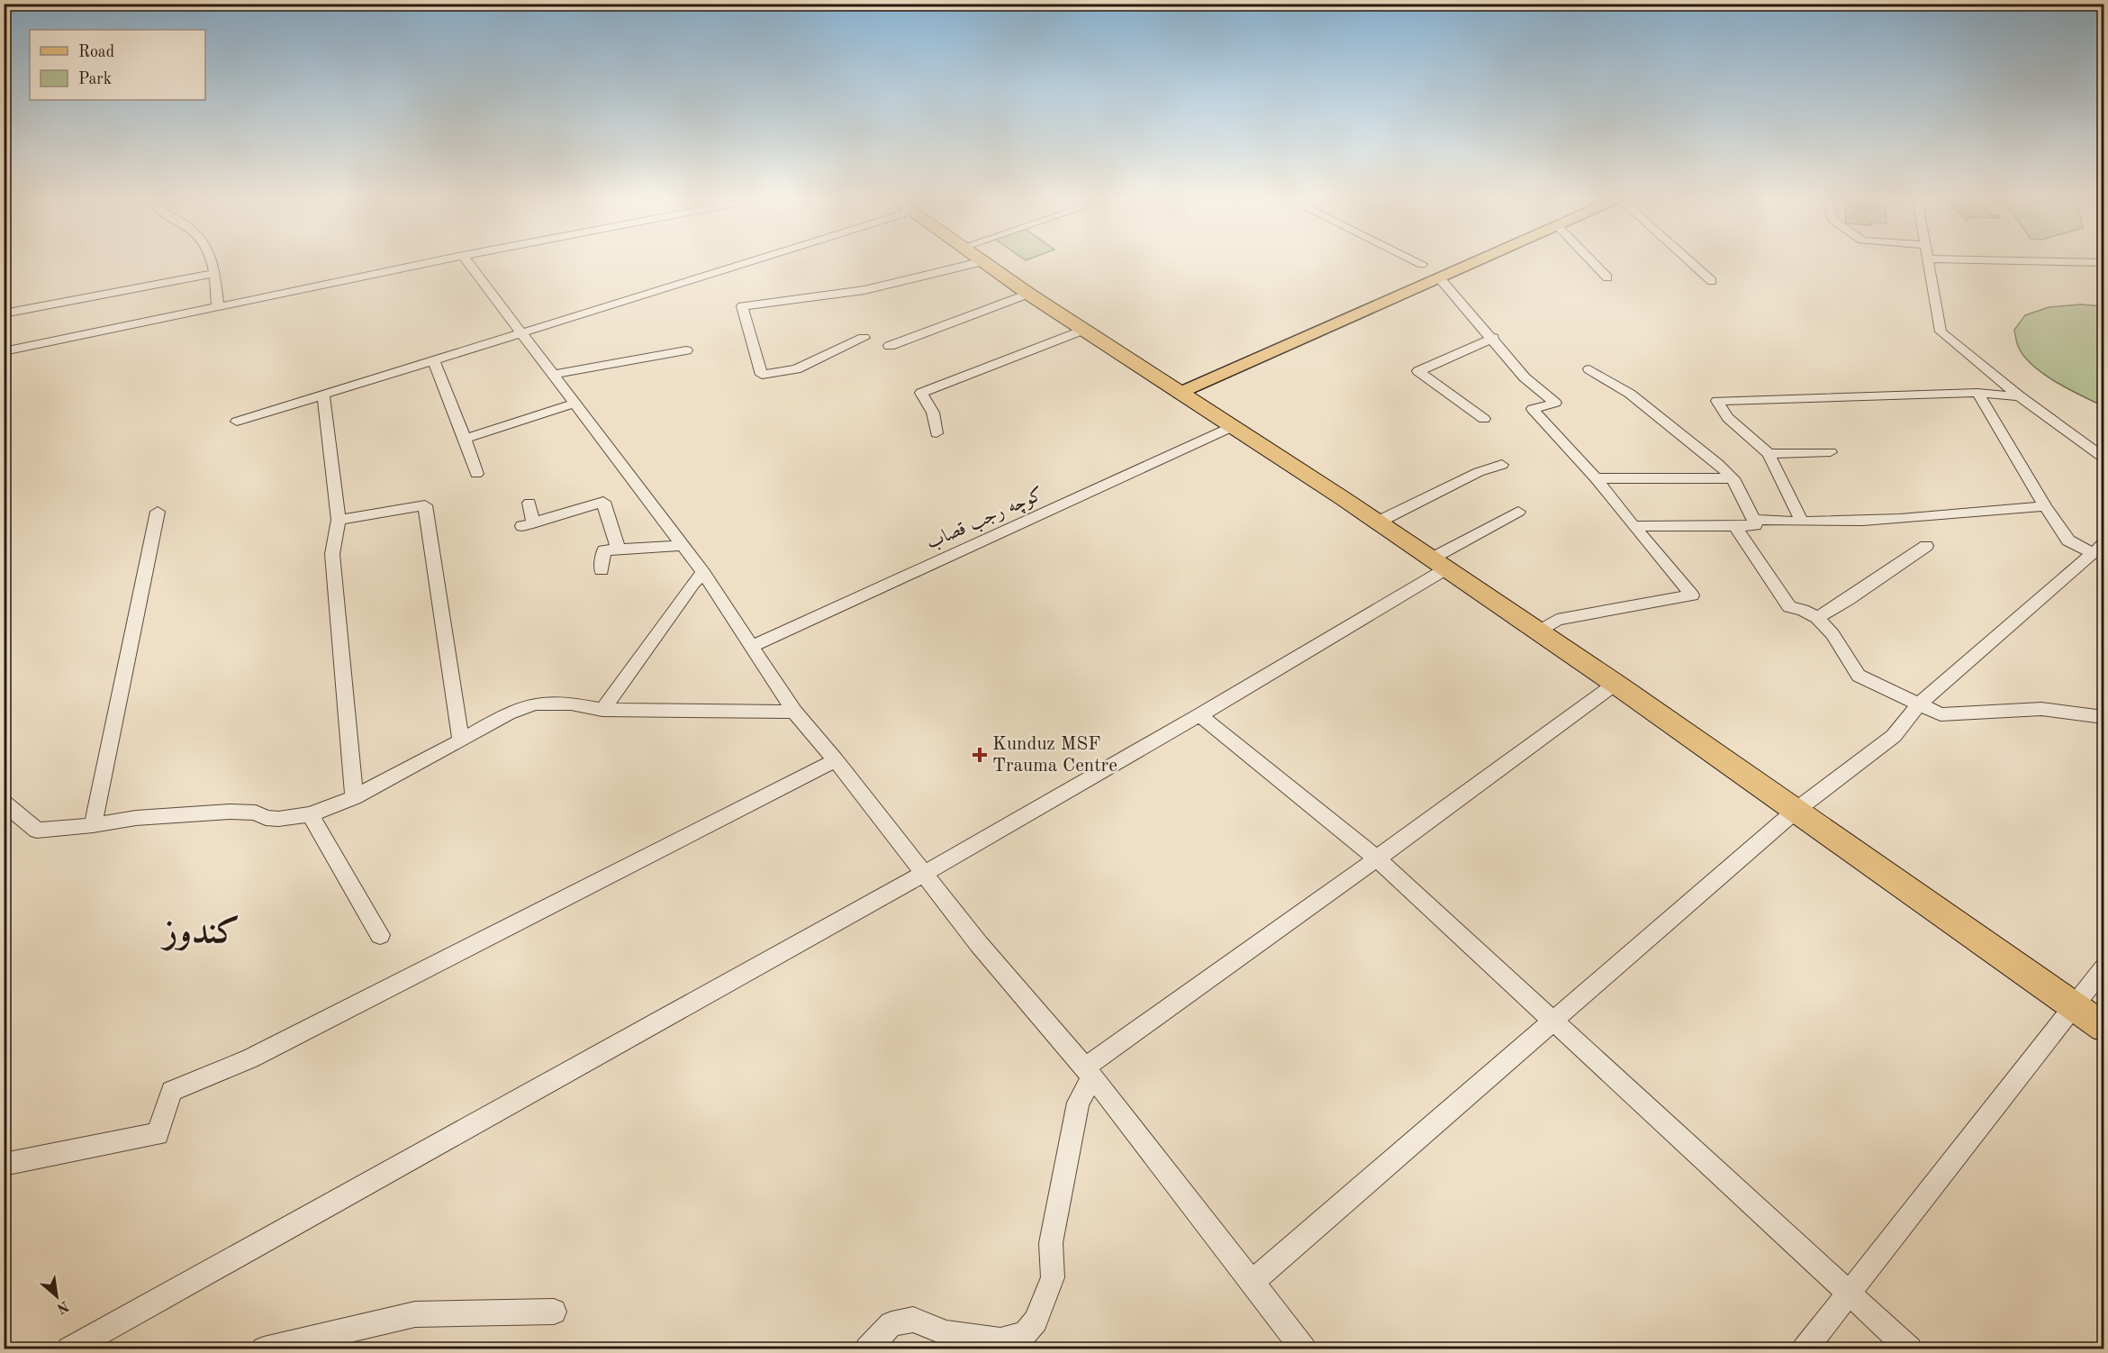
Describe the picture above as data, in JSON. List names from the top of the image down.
{
  "streets": {
    "street": ["کوچه رجب قصاب"]
  },
  "districts": ["کندوز"],
  "places": {
    "health": ["Kunduz MSF Trauma Centre"]
  },
  "legend": ["Road", "Park"],
  "north": "bottom right"
}
